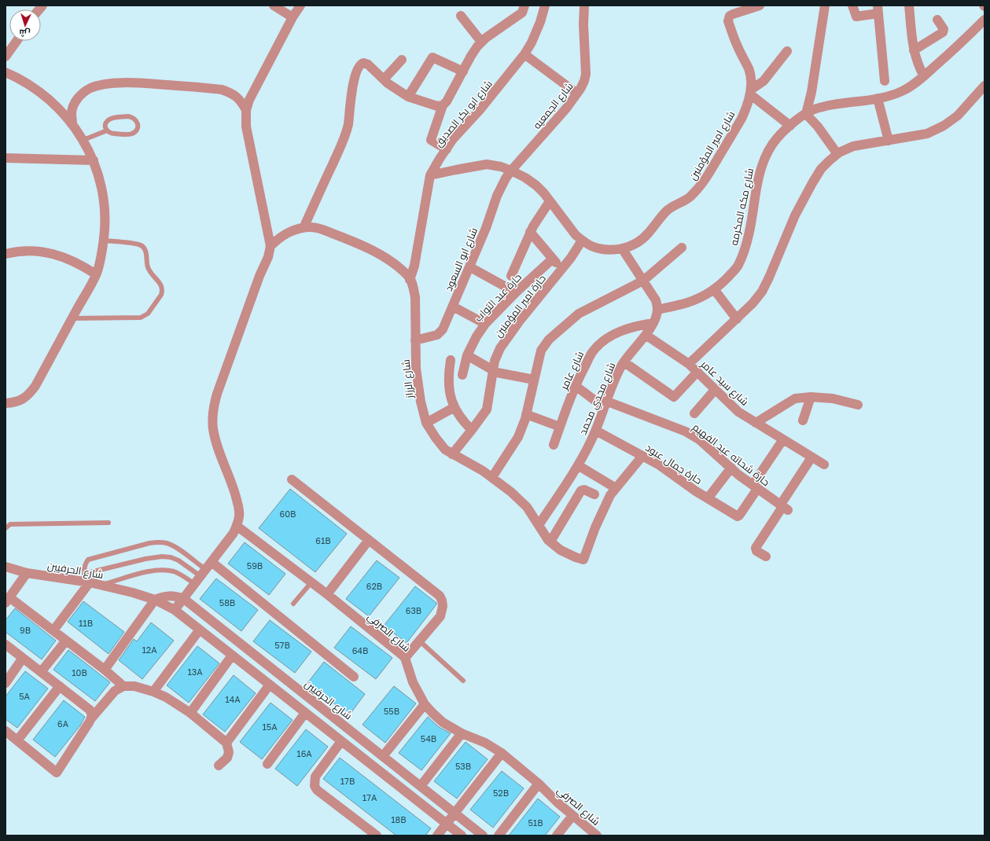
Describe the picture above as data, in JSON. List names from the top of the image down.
{
  "streets": {
    "street": [
      "شارع الجمعيه",
      "شارع ابو بكر الصديق",
      "شارع امير المؤمنين",
      "شارع مكه المكرمه",
      "شارع ابو السعود",
      "حارة عبد التواب",
      "حارة امير المؤمنين",
      "شارع عامر",
      "شارع الرزاز",
      "شارع سيد عامر",
      "شارع مجدي محمد",
      "حارة شحاته عبد الفهيم",
      "حارة جمال عبود",
      "شارع الحرفيين",
      "شارع الصرفي"
    ]
  },
  "crossings": [
    ["شارع الجمعيه", "شارع امير المؤمنين"],
    ["شارع الجمعيه", "شارع ابو السعود"],
    ["شارع ابو بكر الصديق", "شارع امير المؤمنين"],
    ["شارع ابو بكر الصديق", "شارع الرزاز"],
    ["شارع امير المؤمنين", "شارع ابو السعود"],
    ["شارع امير المؤمنين", "حارة امير المؤمنين"],
    ["شارع مكه المكرمه", "شارع مجدي محمد"],
    ["شارع ابو السعود", "شارع الرزاز"],
    ["حارة امير المؤمنين", "شارع الرزاز"],
    ["شارع عامر", "شارع مجدي محمد"],
    ["شارع عامر", "حارة شحاته عبد الفهيم"],
    ["شارع الرزاز", "شارع مجدي محمد"],
    ["شارع سيد عامر", "شارع مجدي محمد"],
    ["شارع مجدي محمد", "حارة شحاته عبد الفهيم"],
    ["شارع مجدي محمد", "حارة جمال عبود"],
    ["حارة شحاته عبد الفهيم", "حارة جمال عبود"]
  ],
  "house_numbers": [
    "60B",
    "61B",
    "59B",
    "62B",
    "58B",
    "63B",
    "11B",
    "9B",
    "57B",
    "12A",
    "64B",
    "13A",
    "10B",
    "5A",
    "14A",
    "55B",
    "6A",
    "15A",
    "54B",
    "16A",
    "53B",
    "17B",
    "52B",
    "17A",
    "18B",
    "51B"
  ],
  "north": "bottom"
}
